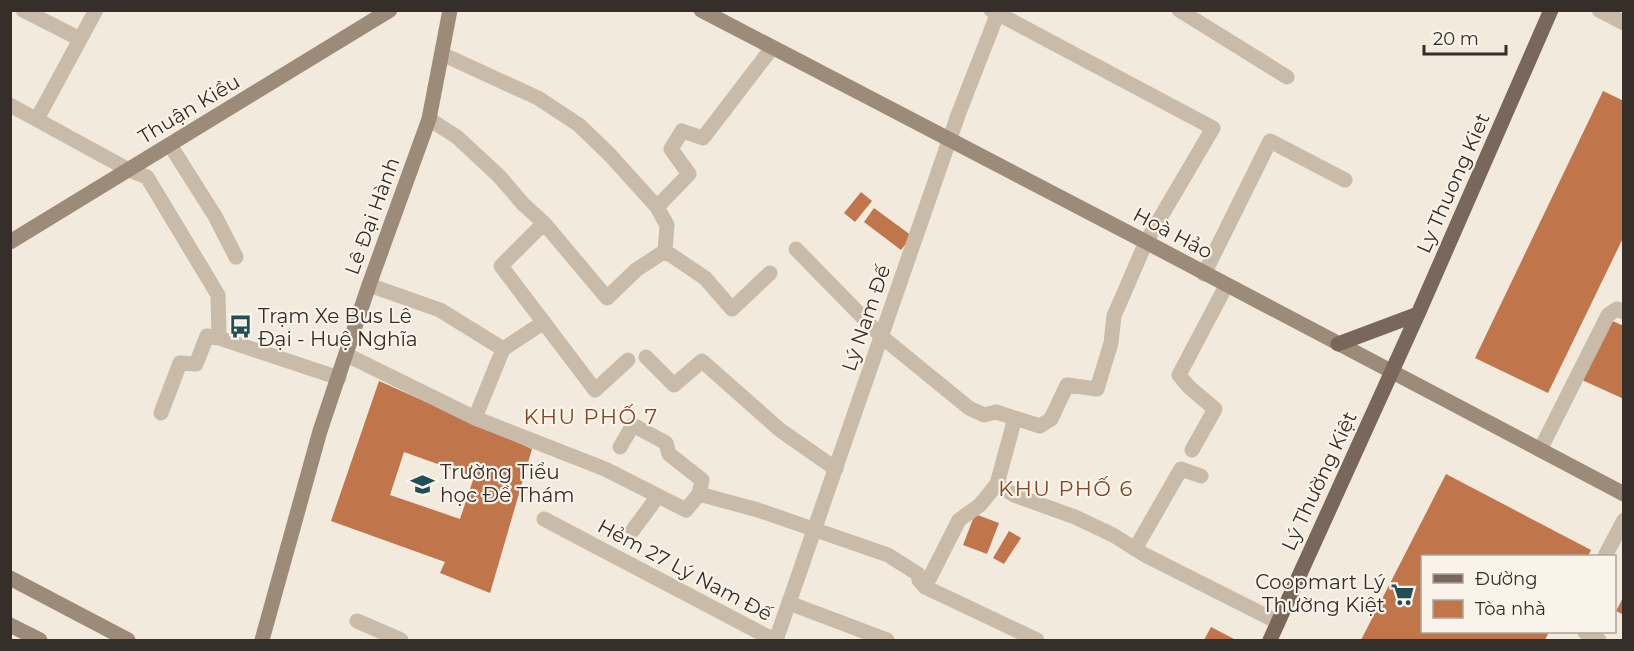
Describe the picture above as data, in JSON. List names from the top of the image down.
{
  "streets": {
    "main road": ["Ly Thuong Kiet", "Lý Thường Kiệt"],
    "street": [
      "Thuận Kiều",
      "Lê Đại Hành",
      "Hoà Hảo",
      "Lý Nam Đế",
      "Hẻm 27 Lý Nam Đế"
    ]
  },
  "crossings": [
    ["Ly Thuong Kiet", "Hoà Hảo"],
    ["Ly Thuong Kiet", "Lý Thường Kiệt"],
    ["Hoà Hảo", "Lý Nam Đế"],
    ["Hoà Hảo", "Lý Thường Kiệt"],
    ["Lý Nam Đế", "Hẻm 27 Lý Nam Đế"]
  ],
  "districts": ["KHU PHỐ 7", "KHU PHỐ 6"],
  "places": {
    "bus stop": ["Trạm Xe Bus Lê Đại - Huệ Nghĩa"],
    "school or university": ["Trường Tiểu học Đề Thám"],
    "supermarket": ["Coopmart Lý Thường Kiệt"]
  },
  "legend": ["Đường", "Tòa nhà"],
  "scale_bar": "20 m"
}
